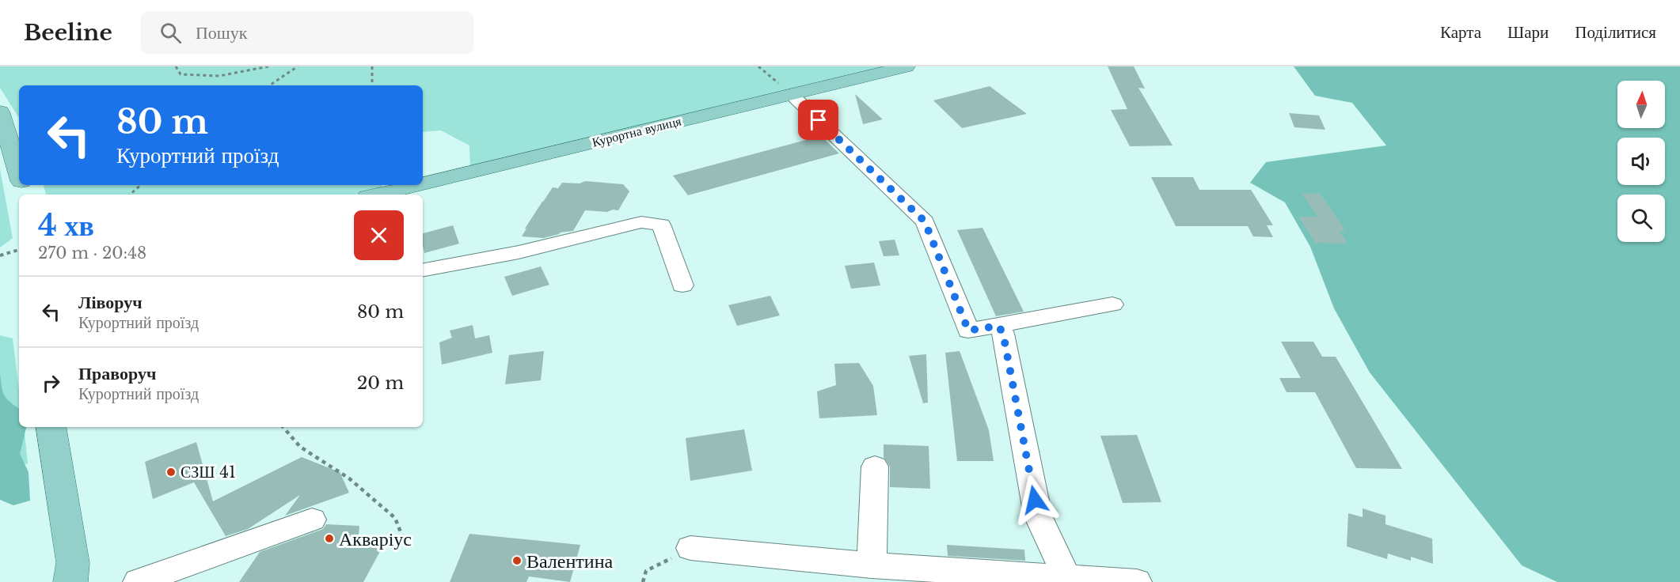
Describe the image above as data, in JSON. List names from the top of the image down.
{
  "streets": {
    "main road": ["Курортна вулиця"]
  },
  "places": ["СЗШ 41", "Акваріус", "Валентина"],
  "north": "top",
  "page": {
    "header": "Beeline",
    "search": "Пошук",
    "nav": ["Карта", "Шари", "Поділитися"],
    "turn": ["80 m", "Курортний проїзд"],
    "heading": ["4 хв", "270 m · 20:48"],
    "list": [
      {
        "name": "Ліворуч",
        "note": "Курортний проїзд",
        "value": "80 m"
      },
      {
        "name": "Праворуч",
        "note": "Курортний проїзд",
        "value": "20 m"
      }
    ]
  }
}
